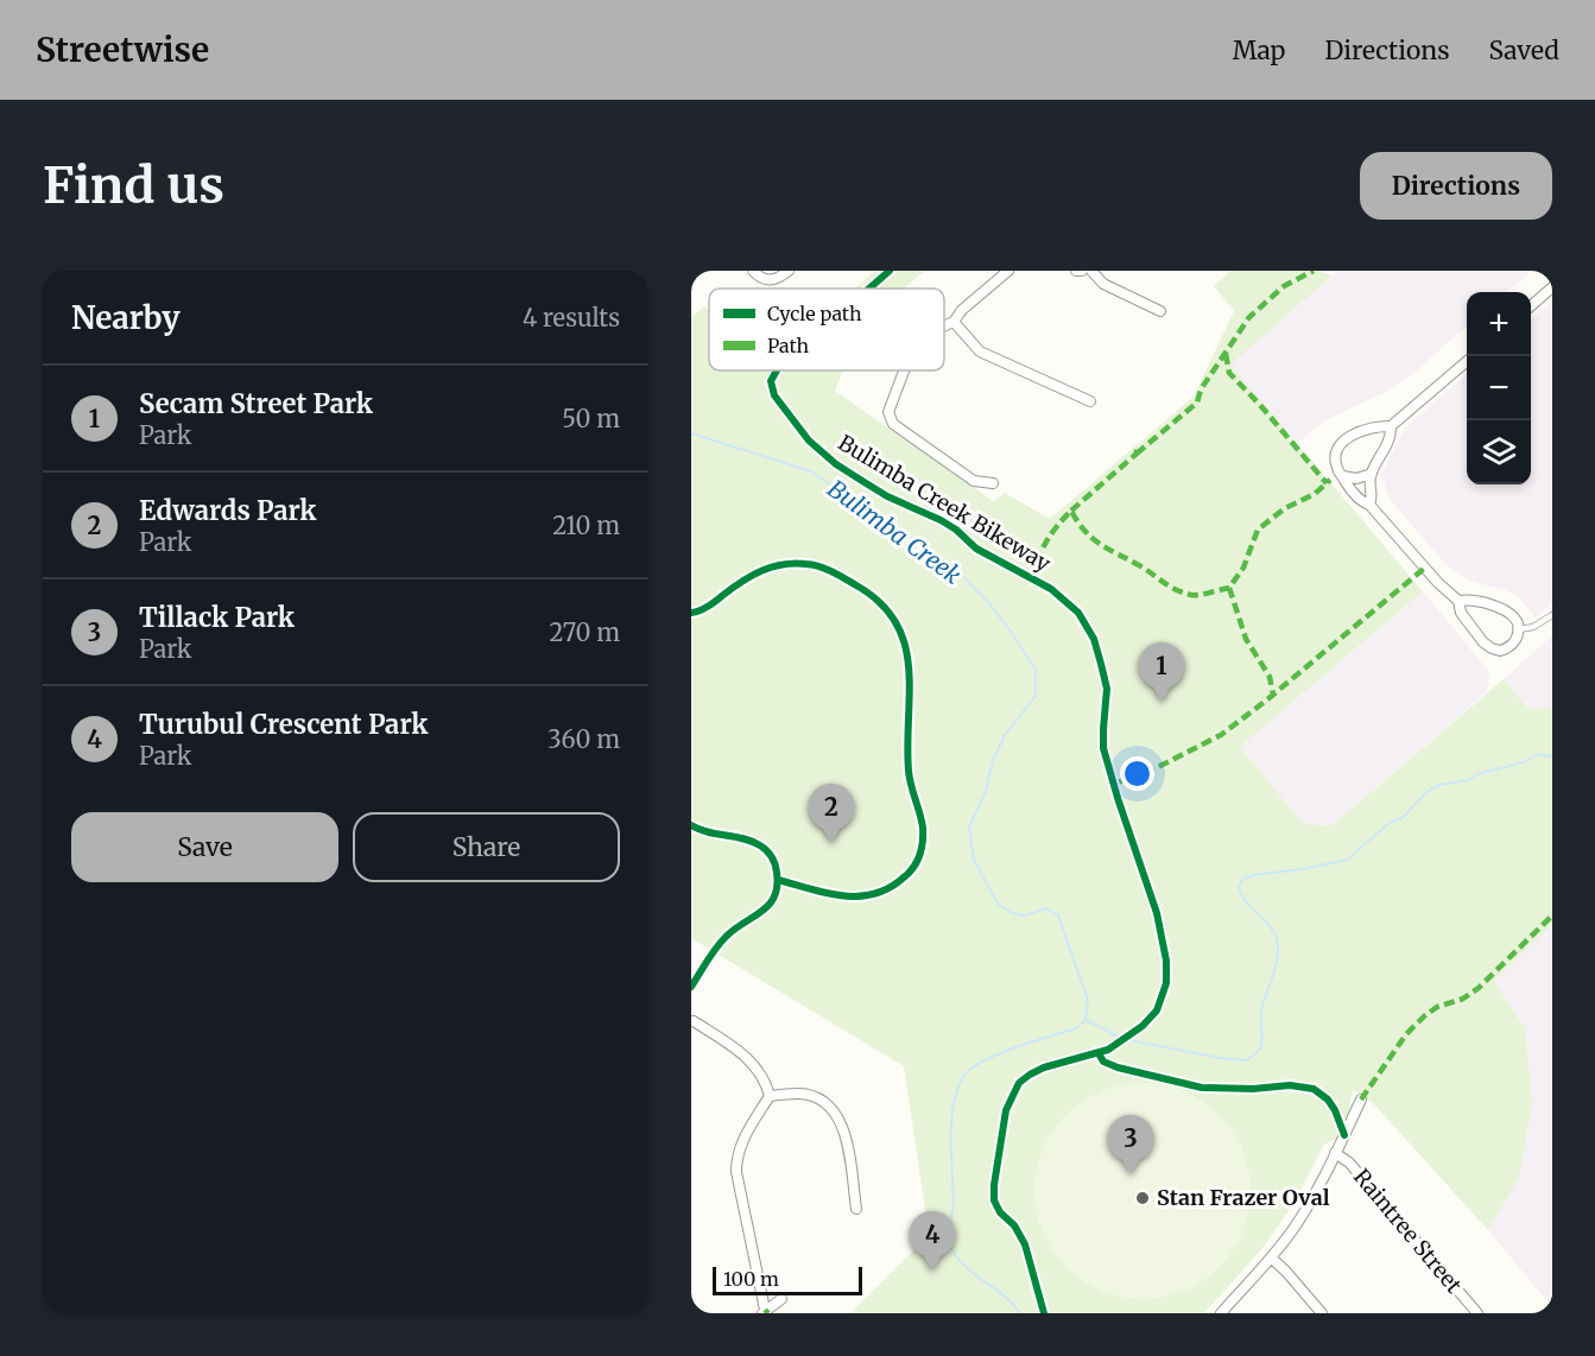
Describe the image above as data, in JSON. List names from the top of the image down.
{
  "streets": {
    "street": ["Raintree Street"],
    "cycle path": ["Bulimba Creek Bikeway"]
  },
  "water": ["Bulimba Creek"],
  "places": ["Stan Frazer Oval"],
  "legend": ["Cycle path", "Path"],
  "scale_bar": "100 m",
  "page": {
    "header": "Streetwise",
    "nav": ["Map", "Directions", "Saved"],
    "buttons": [
      "Directions",
      ["Save", "Share"]
    ],
    "title": "Find us",
    "heading": ["Nearby", "4 results"],
    "map_buttons": ["+", "−"],
    "list": [
      {
        "mark": "1",
        "name": "Secam Street Park",
        "note": "Park",
        "value": "50 m"
      },
      {
        "mark": "2",
        "name": "Edwards Park",
        "note": "Park",
        "value": "210 m"
      },
      {
        "mark": "3",
        "name": "Tillack Park",
        "note": "Park",
        "value": "270 m"
      },
      {
        "mark": "4",
        "name": "Turubul Crescent Park",
        "note": "Park",
        "value": "360 m"
      }
    ],
    "pins": [
      "1",
      "2",
      "3",
      "4"
    ],
    "scale": "100 m"
  }
}
